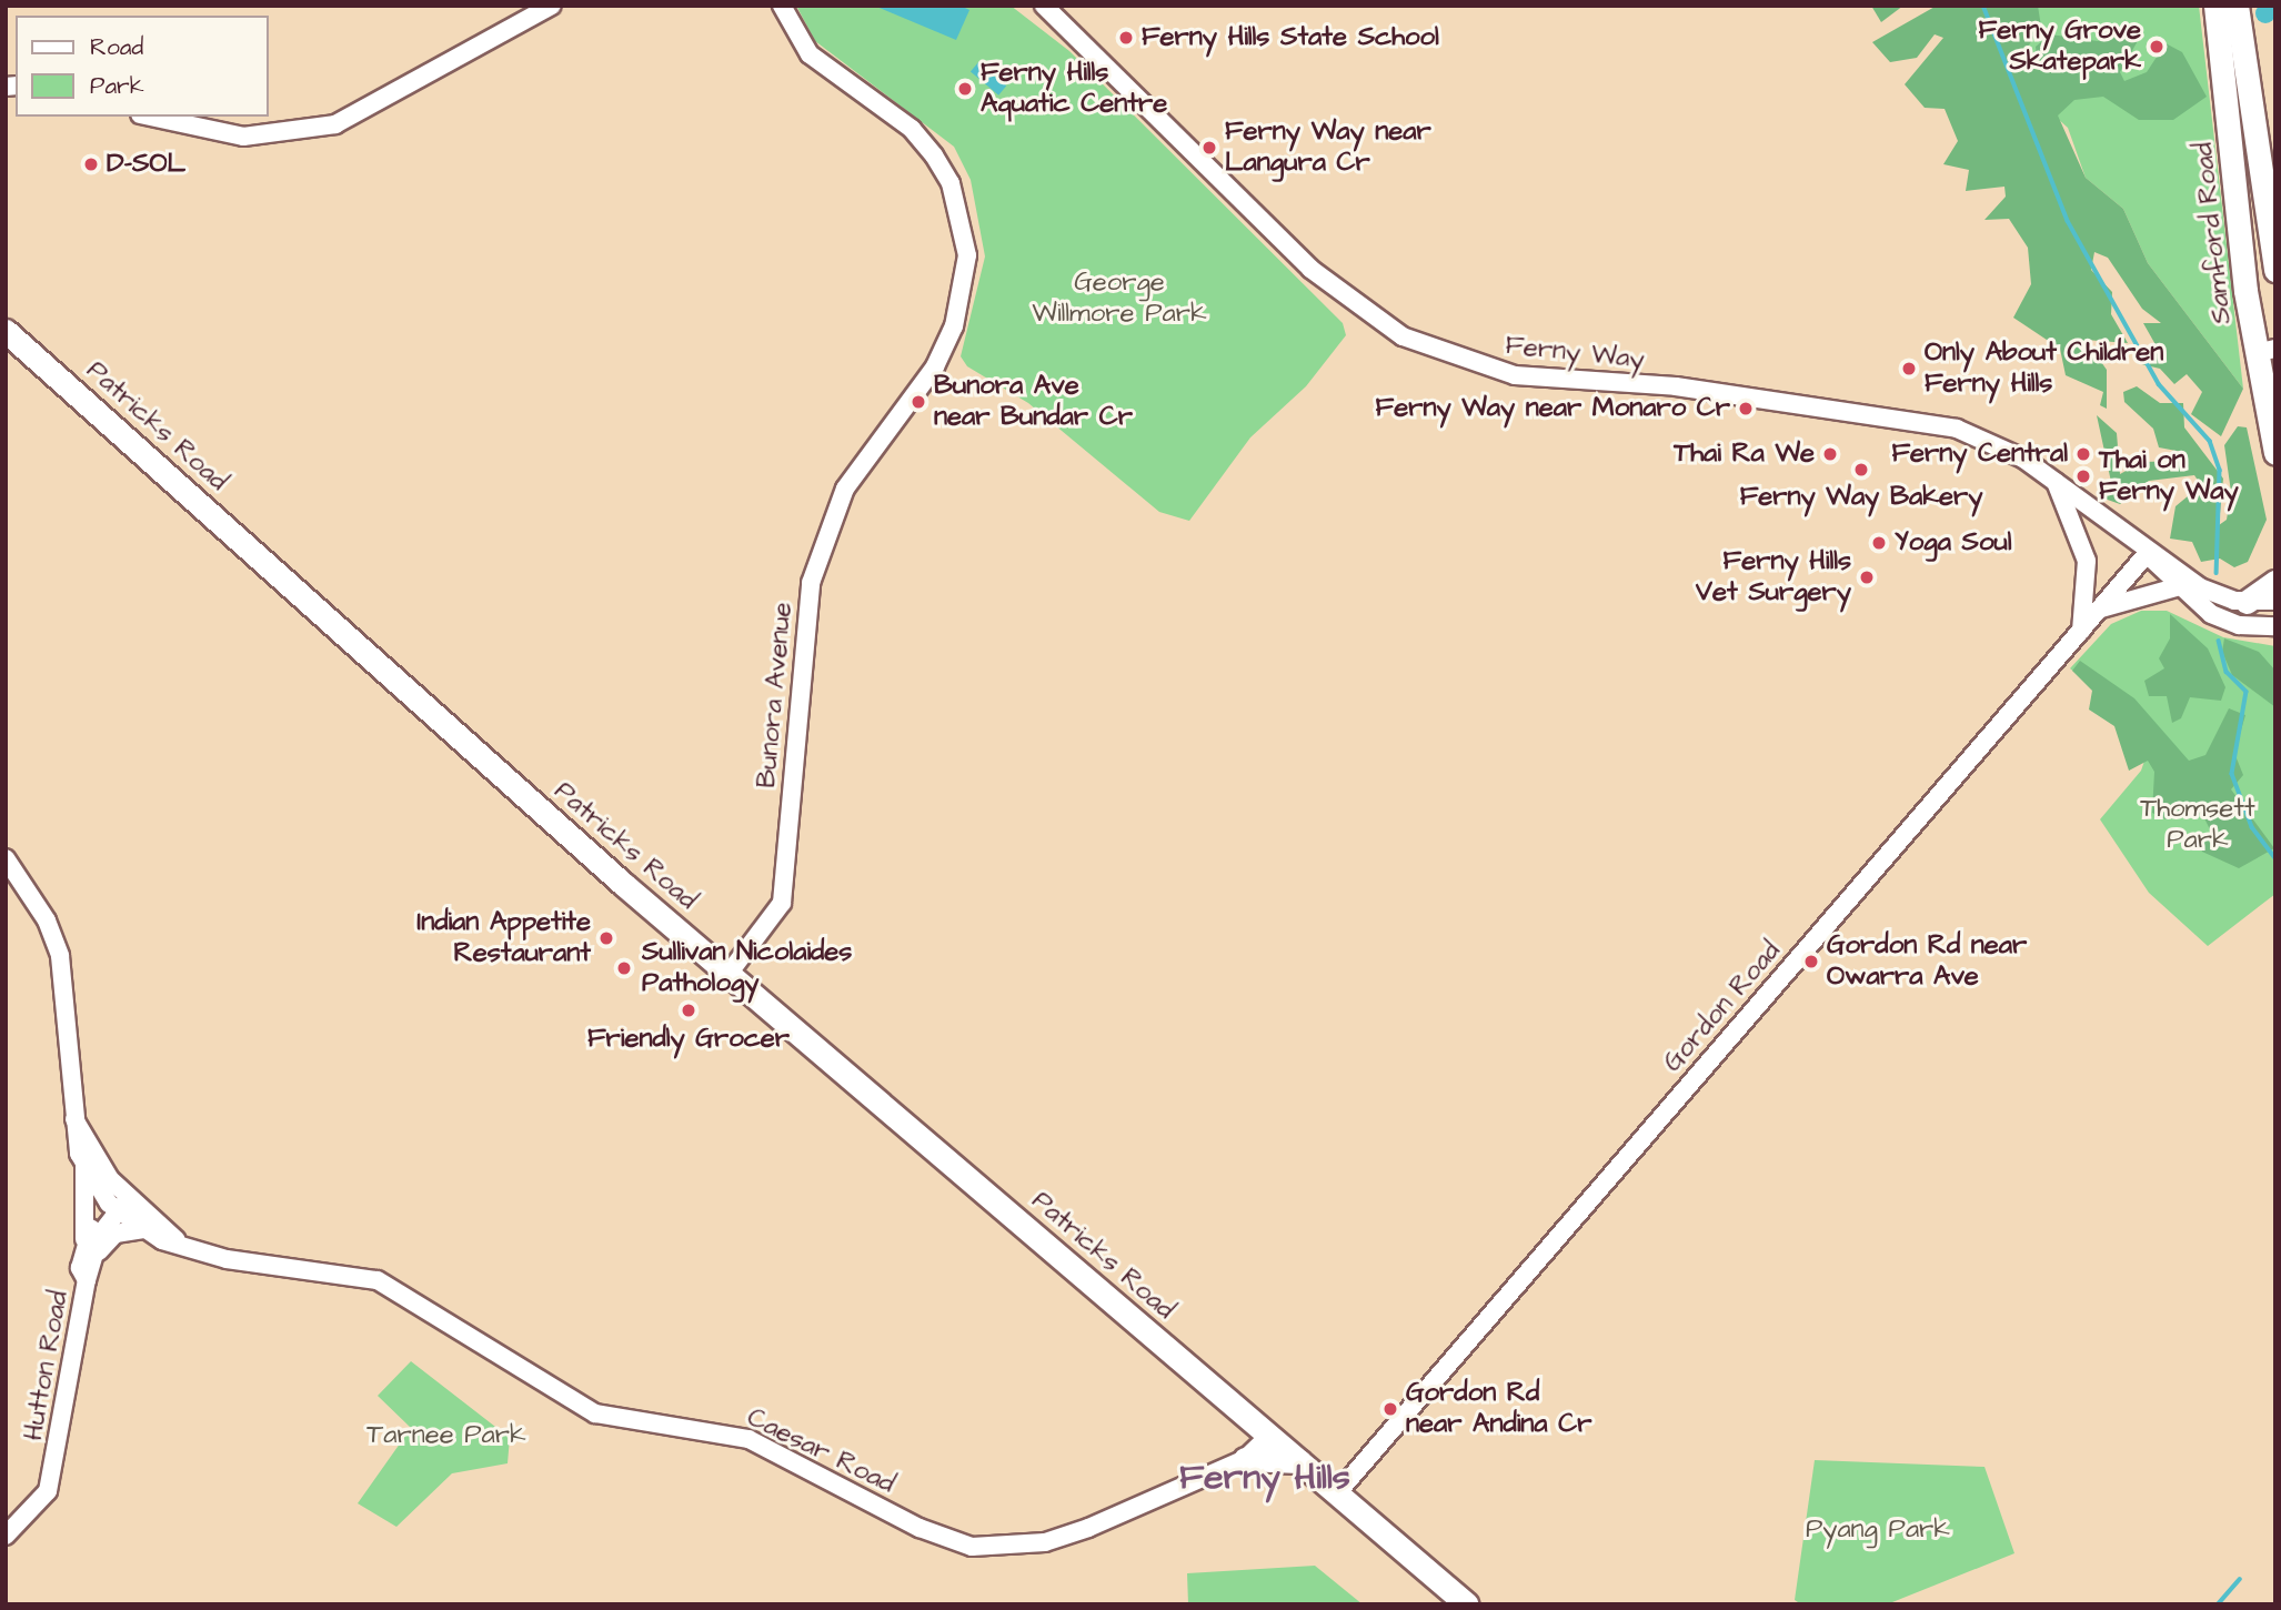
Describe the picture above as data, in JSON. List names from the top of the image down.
{
  "streets": {
    "main road": ["Samford Road", "Patricks Road"],
    "street": [
      "Ferny Way",
      "Bunora Avenue",
      "Gordon Road",
      "Hutton Road",
      "Caesar Road"
    ]
  },
  "crossings": [
    ["Ferny Way", "Gordon Road"],
    ["Patricks Road", "Bunora Avenue"],
    ["Patricks Road", "Gordon Road"],
    ["Patricks Road", "Caesar Road"],
    ["Hutton Road", "Caesar Road"]
  ],
  "districts": ["Ferny Hills"],
  "parks": [
    "George Willmore Park",
    "Thomsett Park",
    "Tarnee Park",
    "Pyang Park"
  ],
  "places": [
    "Ferny Hills State School",
    "Ferny Grove Skatepark",
    "Ferny Hills Aquatic Centre",
    "Ferny Way near Langura Cr",
    "D-SOL",
    "Only About Children Ferny Hills",
    "Bunora Ave near Bundar Cr",
    "Ferny Way near Monaro Cr",
    "Thai Ra We",
    "Ferny Central",
    "Ferny Way Bakery",
    "Thai on Ferny Way",
    "Yoga Soul",
    "Ferny Hills Vet Surgery",
    "Indian Appetite Restaurant",
    "Gordon Rd near Owarra Ave",
    "Sullivan Nicolaides Pathology",
    "Friendly Grocer",
    "Gordon Rd near Andina Cr"
  ],
  "legend": ["Road", "Park"]
}
